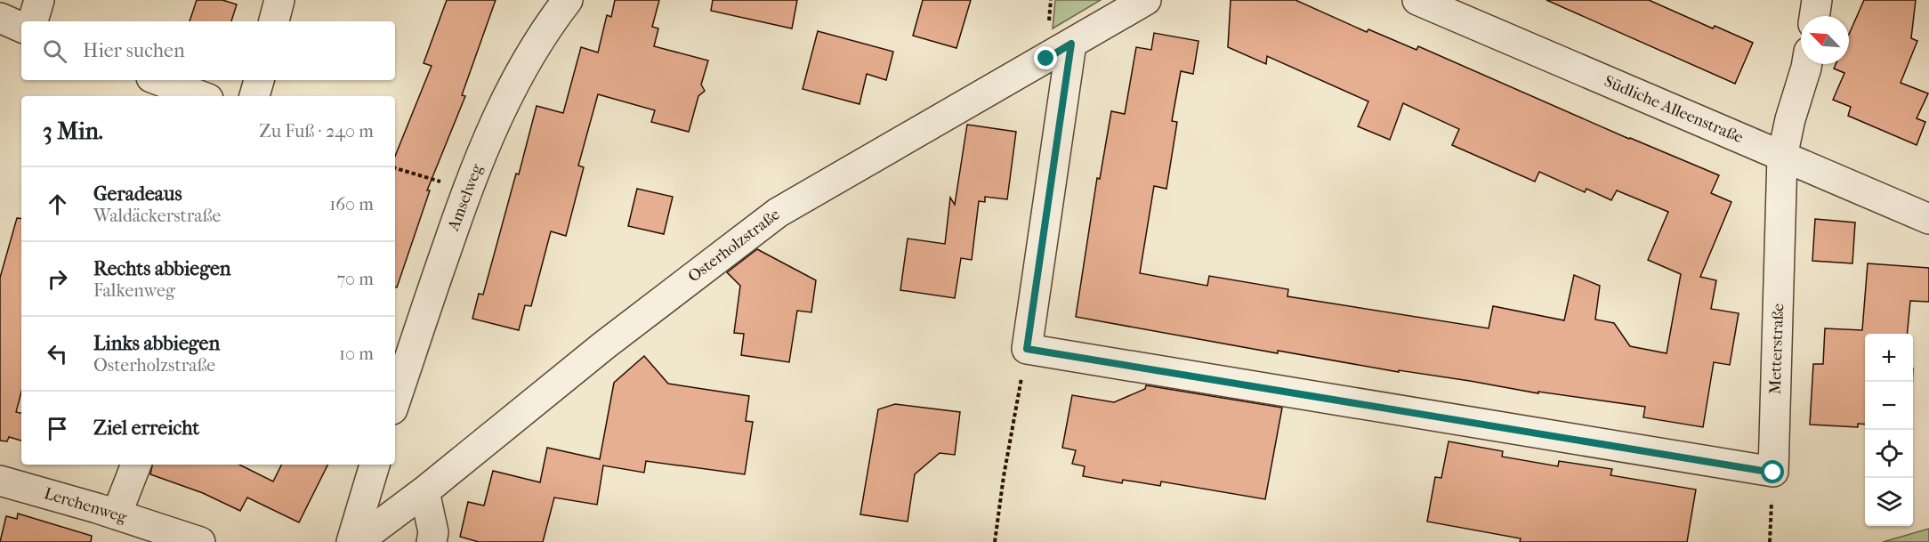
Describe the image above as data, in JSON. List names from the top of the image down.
{
  "streets": {
    "street": [
      "Südliche Alleenstraße",
      "Amselweg",
      "Osterholzstraße",
      "Metterstraße",
      "Lerchenweg"
    ]
  },
  "crossings": [
    ["Südliche Alleenstraße", "Metterstraße"]
  ],
  "north": "top left",
  "page": {
    "search": "Hier suchen",
    "heading": ["3 Min.", "Zu Fuß · 240 m"],
    "list": [
      ["Geradeaus", "Waldäckerstraße", "160 m"],
      ["Rechts abbiegen", "Falkenweg", "70 m"],
      ["Links abbiegen", "Osterholzstraße", "10 m"],
      "Ziel erreicht"
    ],
    "map_buttons": ["+", "−"]
  }
}
